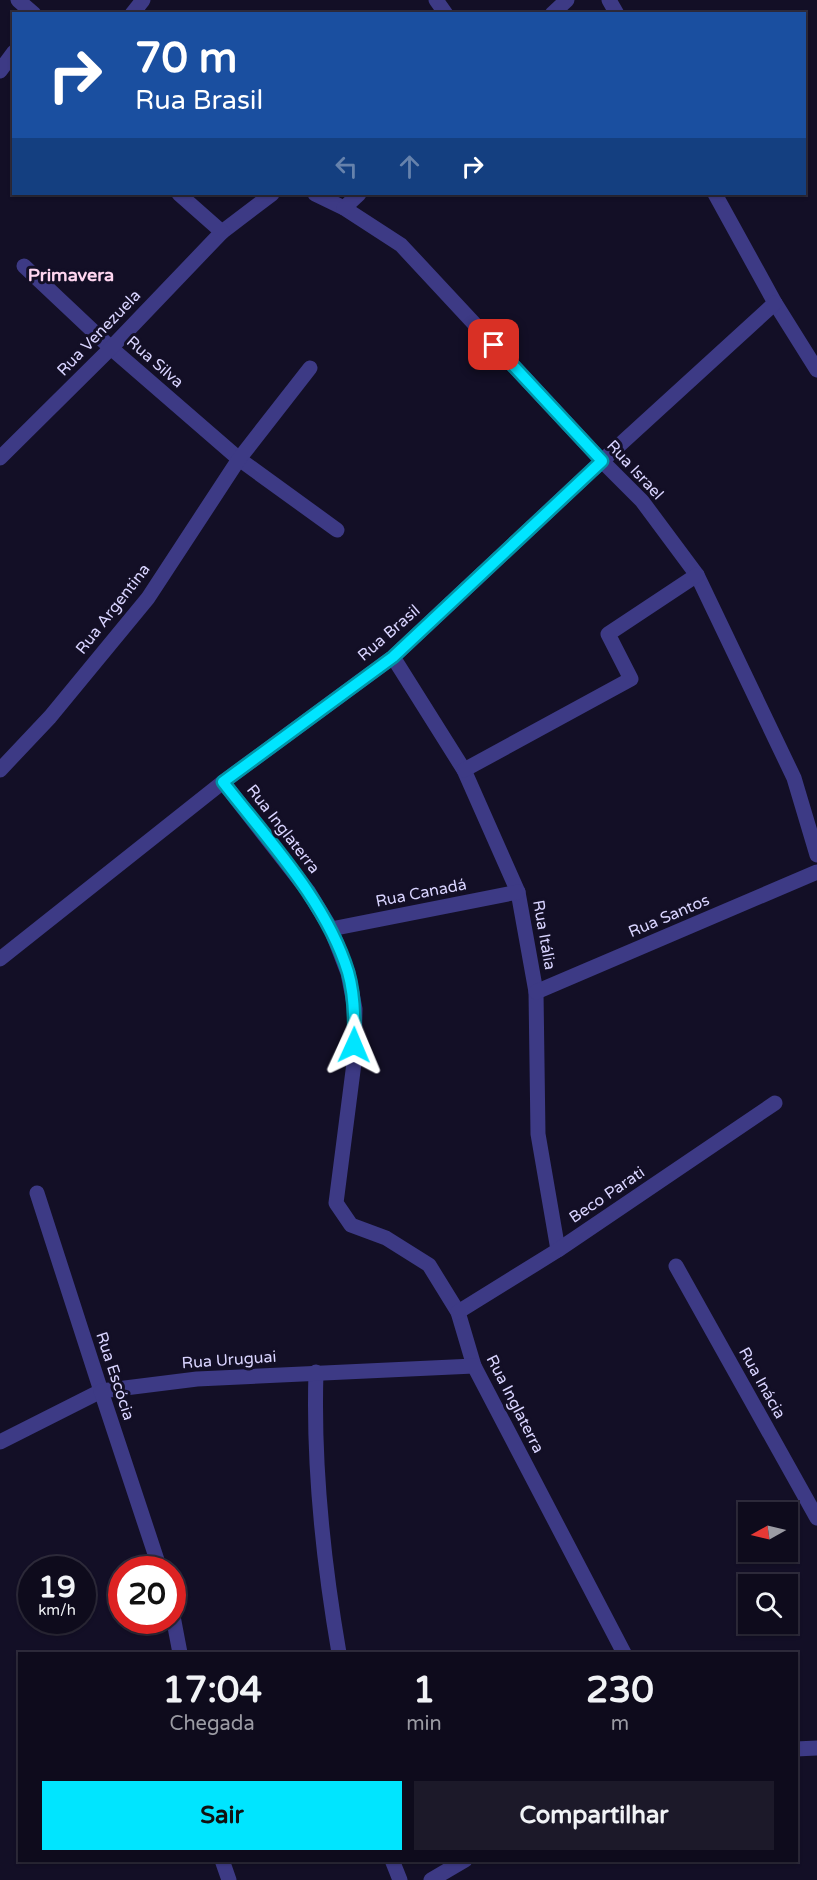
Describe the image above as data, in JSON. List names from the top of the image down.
{
  "streets": {
    "street": [
      "Rua Venezuela",
      "Rua Silva",
      "Rua Israel",
      "Rua Argentina",
      "Rua Brasil",
      "Rua Inglaterra",
      "Rua Canadá",
      "Rua Santos",
      "Rua Itália",
      "Beco Parati",
      "Rua Uruguai",
      "Rua Escócia",
      "Rua Inácia"
    ]
  },
  "crossings": [
    ["Rua Venezuela", "Rua Silva"],
    ["Rua Silva", "Rua Argentina"],
    ["Rua Israel", "Rua Brasil"],
    ["Rua Brasil", "Rua Inglaterra"],
    ["Rua Brasil", "Rua Itália"],
    ["Rua Inglaterra", "Rua Canadá"],
    ["Rua Inglaterra", "Beco Parati"],
    ["Rua Inglaterra", "Rua Uruguai"],
    ["Rua Canadá", "Rua Itália"],
    ["Rua Santos", "Rua Itália"],
    ["Rua Itália", "Beco Parati"],
    ["Rua Uruguai", "Rua Escócia"]
  ],
  "districts": ["Primavera"],
  "north": "left",
  "page": {
    "turn": ["70 m", "Rua Brasil"],
    "speed": "19 km/h",
    "limit": "20",
    "eta": [
      "17:04",
      "Chegada",
      "1",
      "min",
      "230",
      "m"
    ],
    "buttons": ["Sair", "Compartilhar"]
  }
}
